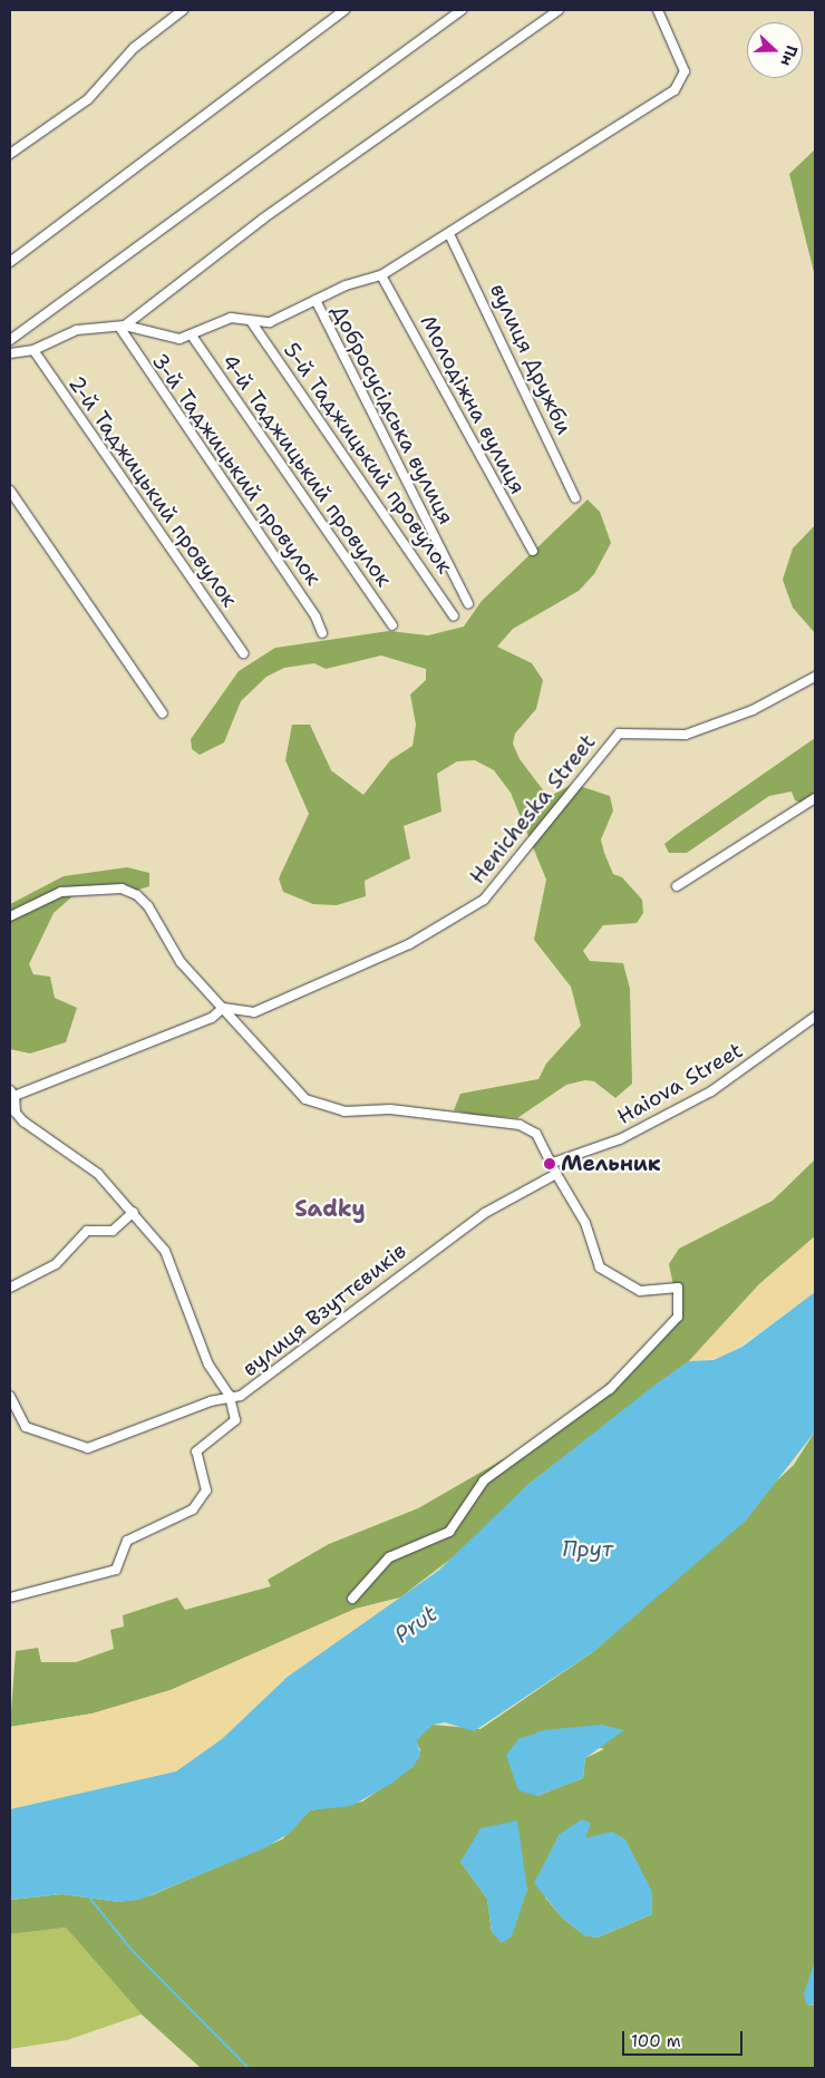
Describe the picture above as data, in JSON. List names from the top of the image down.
{
  "streets": {
    "street": [
      "вулиця Дружби",
      "Молодіжна вулиця",
      "Добросусідська вулиця",
      "5-й Таджицький провулок",
      "3-й Таджицький провулок",
      "4-й Таджицький провулок",
      "2-й Таджицький провулок",
      "Henicheska Street",
      "Haiova Street",
      "вулиця Взуттєвиків"
    ]
  },
  "districts": ["Sadky"],
  "water": ["Прут", "Prut"],
  "places": ["Мельник"],
  "scale_bar": "100 m",
  "north": "right"
}
